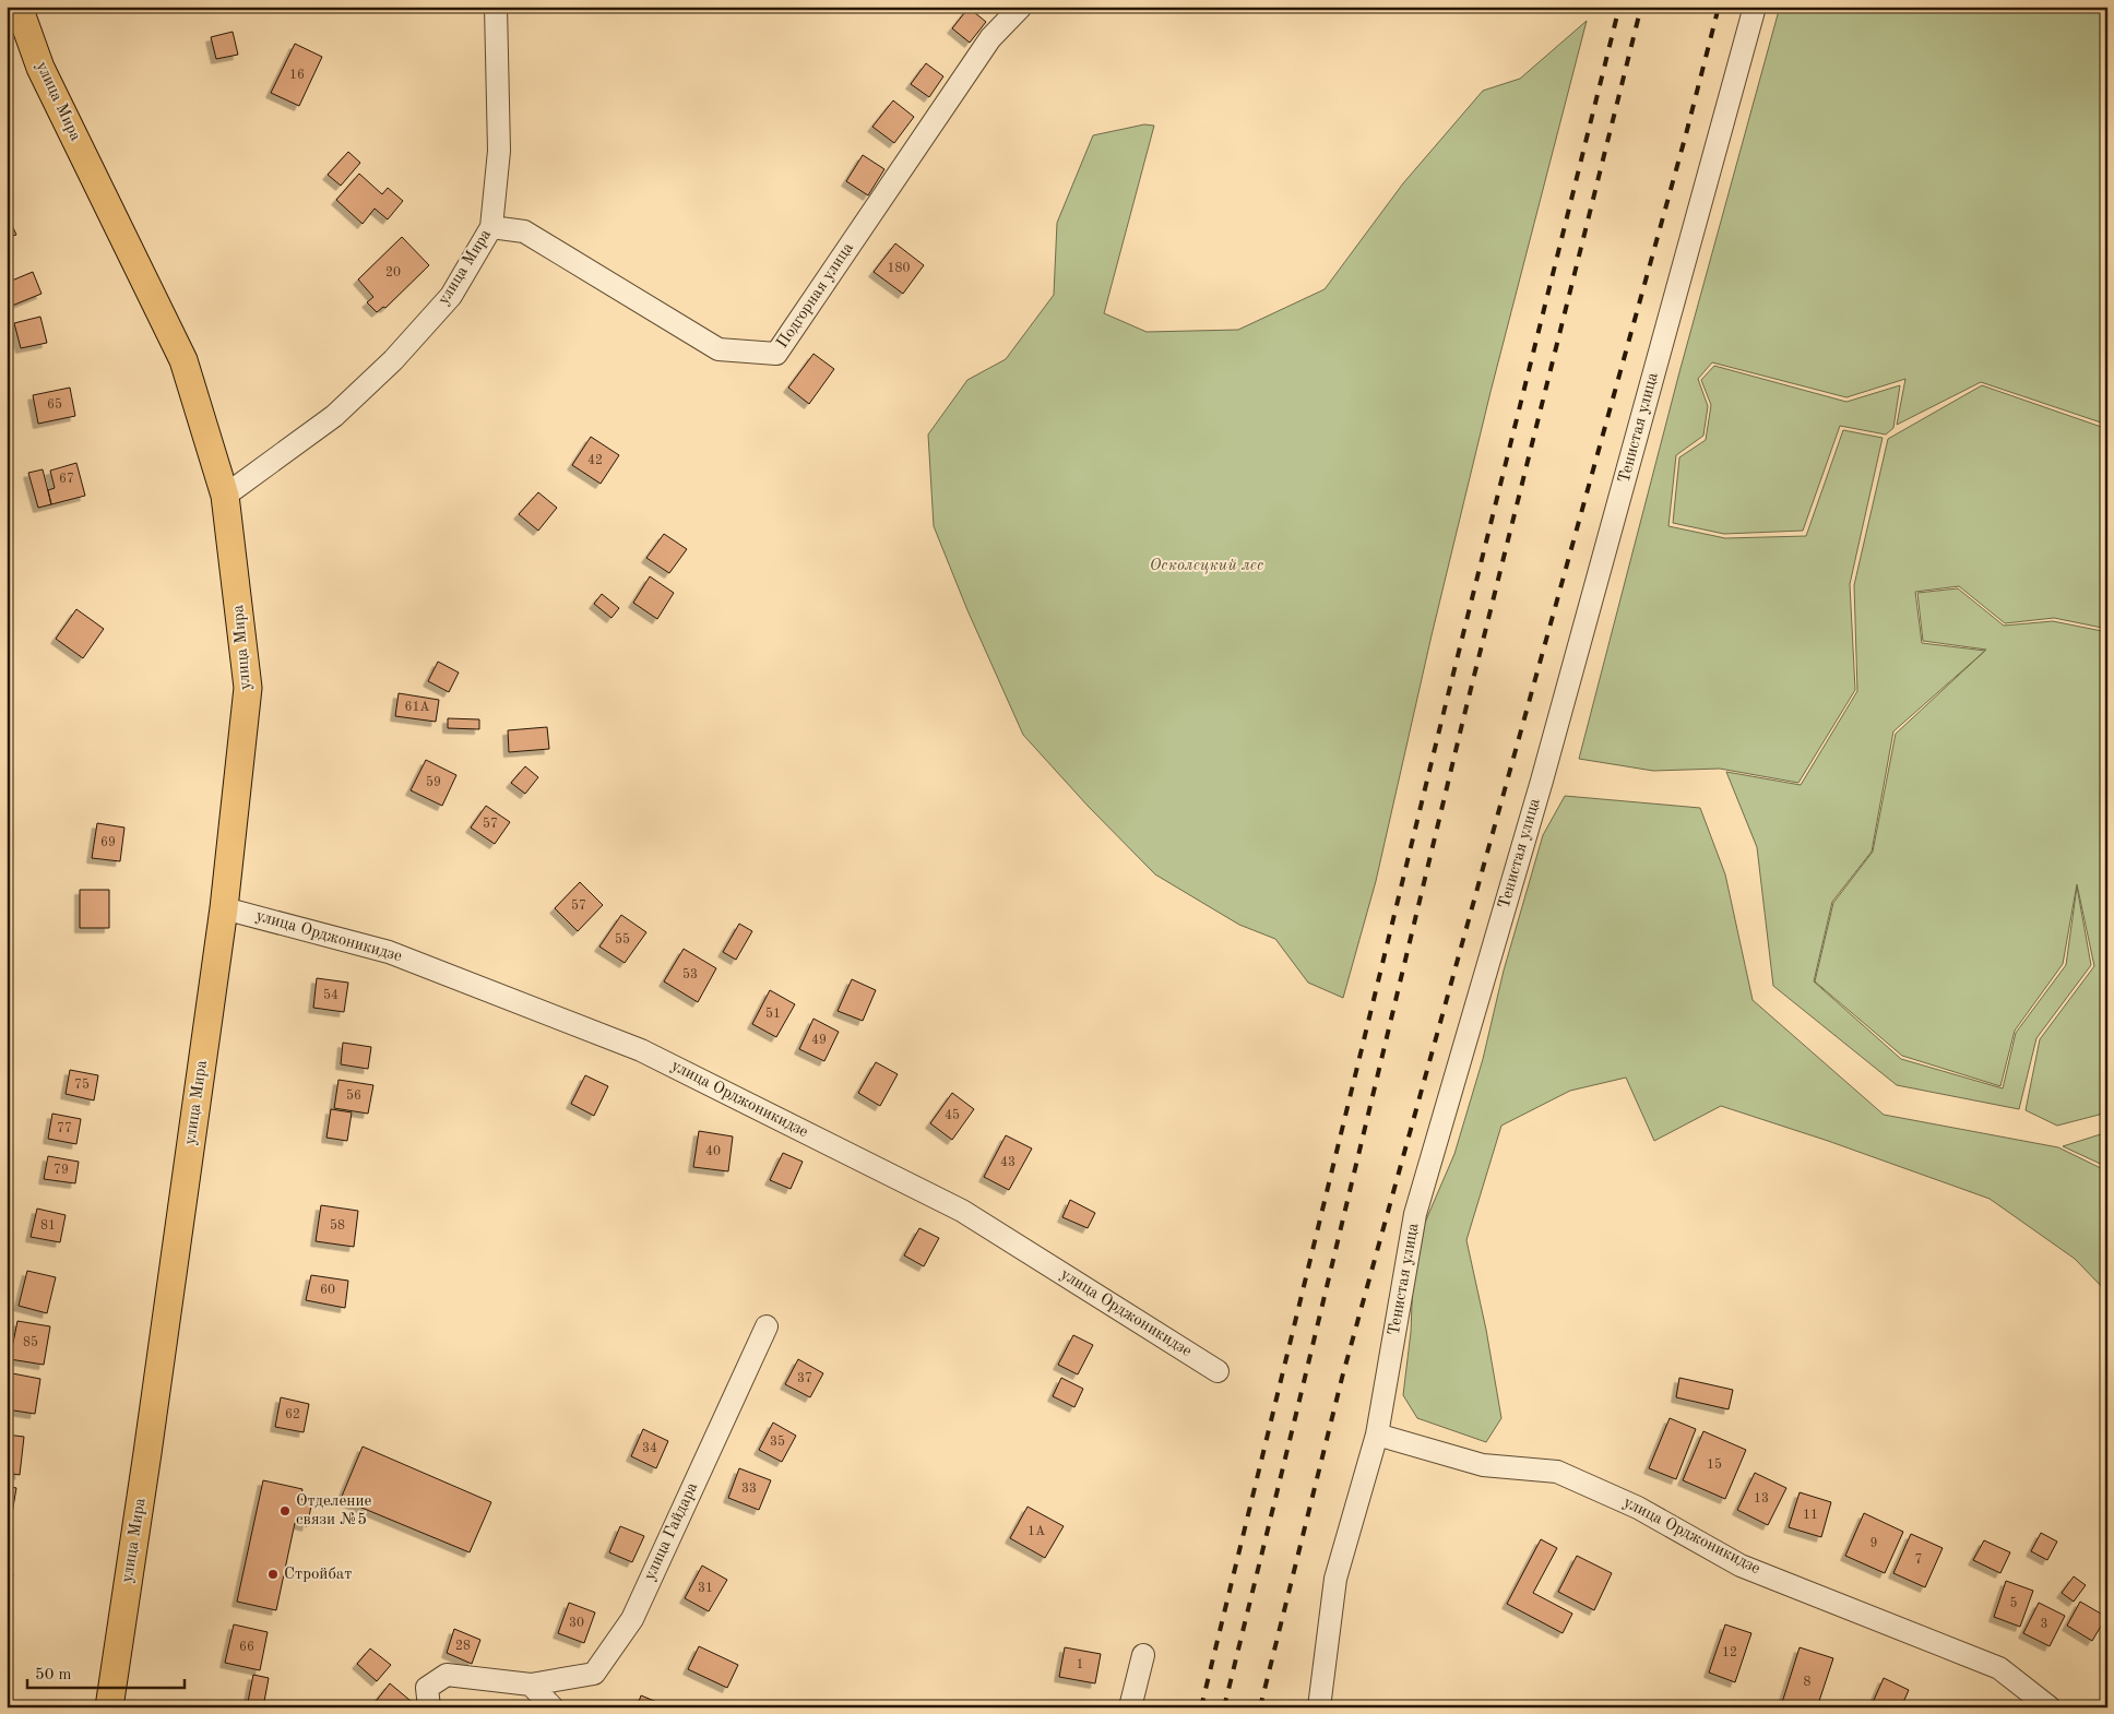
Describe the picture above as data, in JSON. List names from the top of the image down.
{
  "streets": {
    "main road": ["улица Мира"],
    "street": [
      "Подгорная улица",
      "Тенистая улица",
      "улица Орджоникидзе",
      "улица Гайдара"
    ]
  },
  "crossings": [
    ["улица Мира", "Подгорная улица"],
    ["улица Мира", "улица Орджоникидзе"],
    ["Тенистая улица", "улица Орджоникидзе"]
  ],
  "parks": ["Осколецкий лес"],
  "places": ["Отделение связи №5", "Стройбат"],
  "house_numbers": [
    "16",
    "180",
    "20",
    "65",
    "42",
    "67",
    "61А",
    "59",
    "57",
    "69",
    "57",
    "55",
    "53",
    "54",
    "51",
    "49",
    "75",
    "56",
    "45",
    "77",
    "40",
    "43",
    "79",
    "81",
    "58",
    "60",
    "85",
    "37",
    "62",
    "35",
    "34",
    "15",
    "33",
    "13",
    "11",
    "1А",
    "9",
    "7",
    "31",
    "5",
    "30",
    "3",
    "28",
    "66",
    "12",
    "1",
    "8"
  ],
  "scale_bar": "50 m"
}
